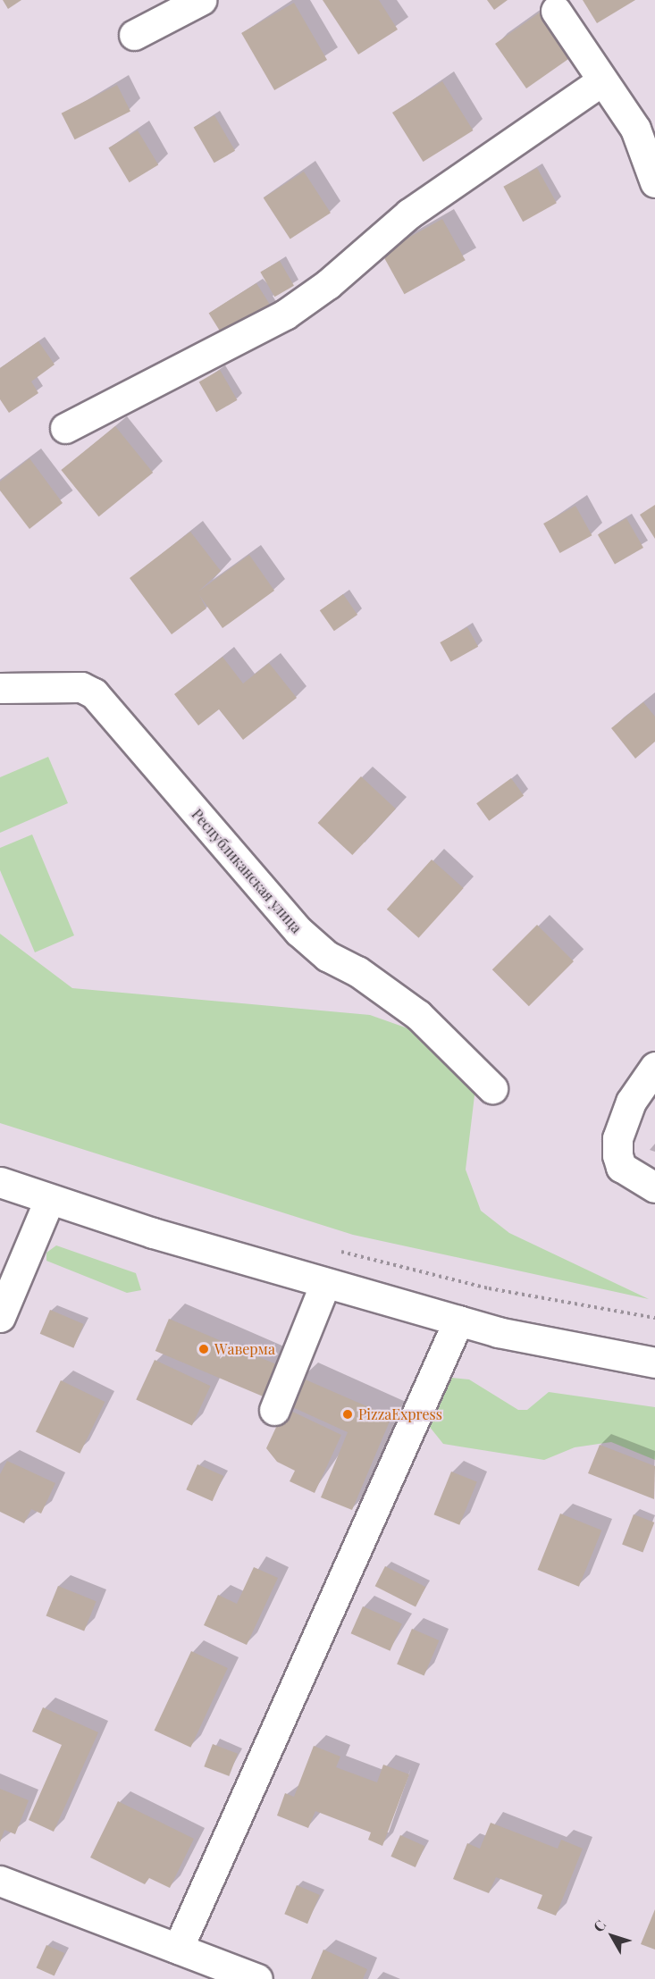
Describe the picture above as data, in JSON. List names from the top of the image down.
{
  "streets": {
    "main road": ["Республиканская улица"]
  },
  "places": ["Wаверма", "PizzaExpress"],
  "north": "top left"
}
